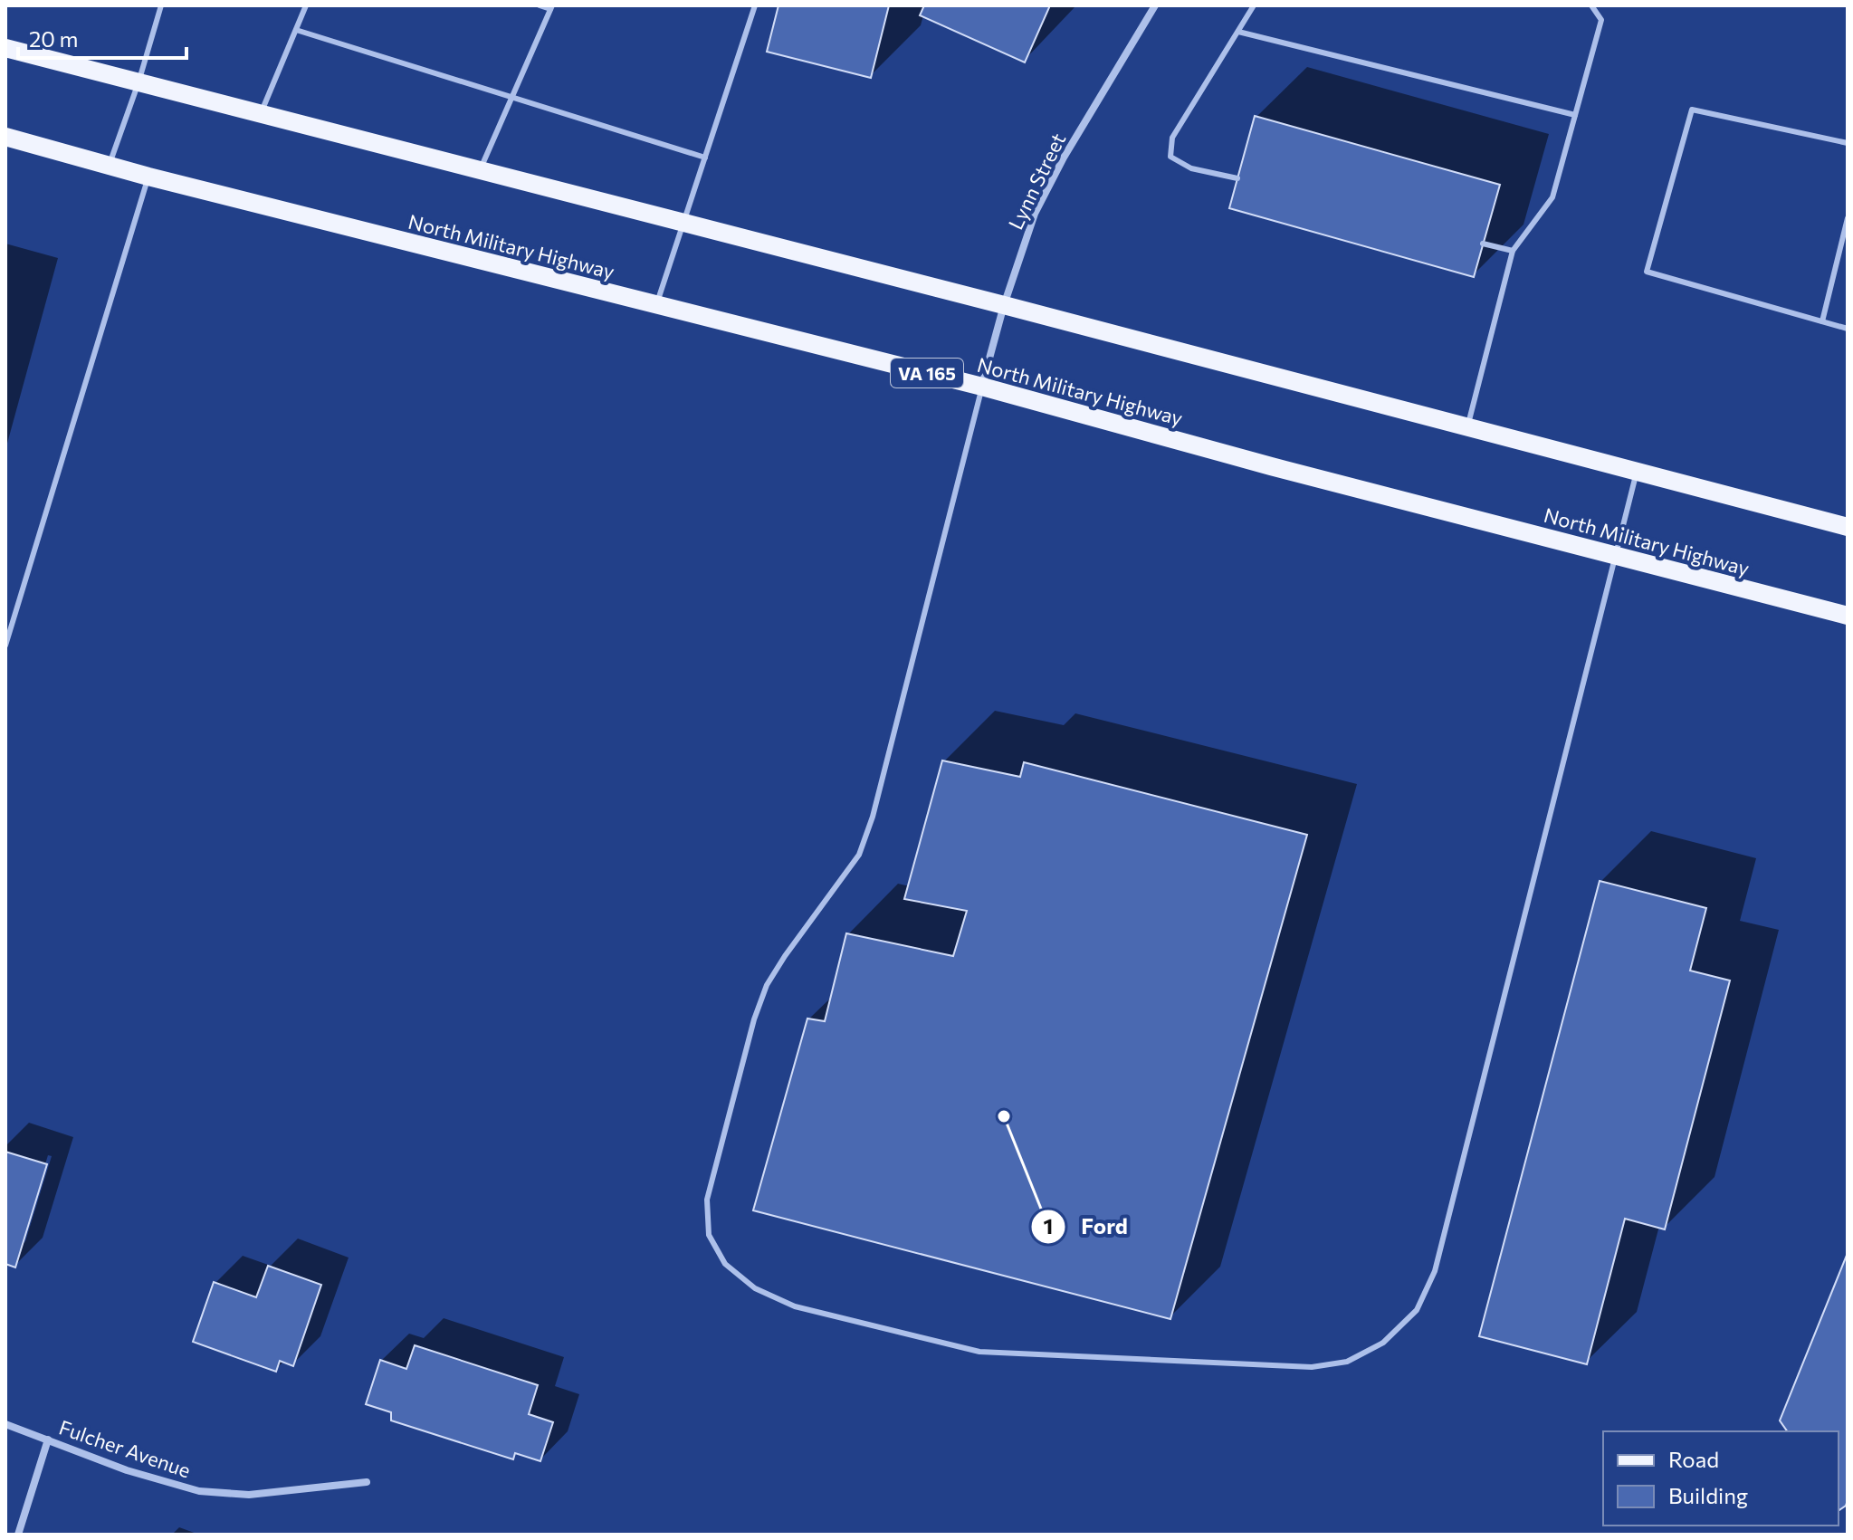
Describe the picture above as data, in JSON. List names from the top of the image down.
{
  "streets": {
    "main road": ["North Military Highway", "VA 165"],
    "street": ["Lynn Street", "Fulcher Avenue"]
  },
  "crossings": [
    ["Lynn Street", "North Military Highway"]
  ],
  "places": ["Ford"],
  "legend": ["Road", "Building"],
  "scale_bar": "20 m"
}
